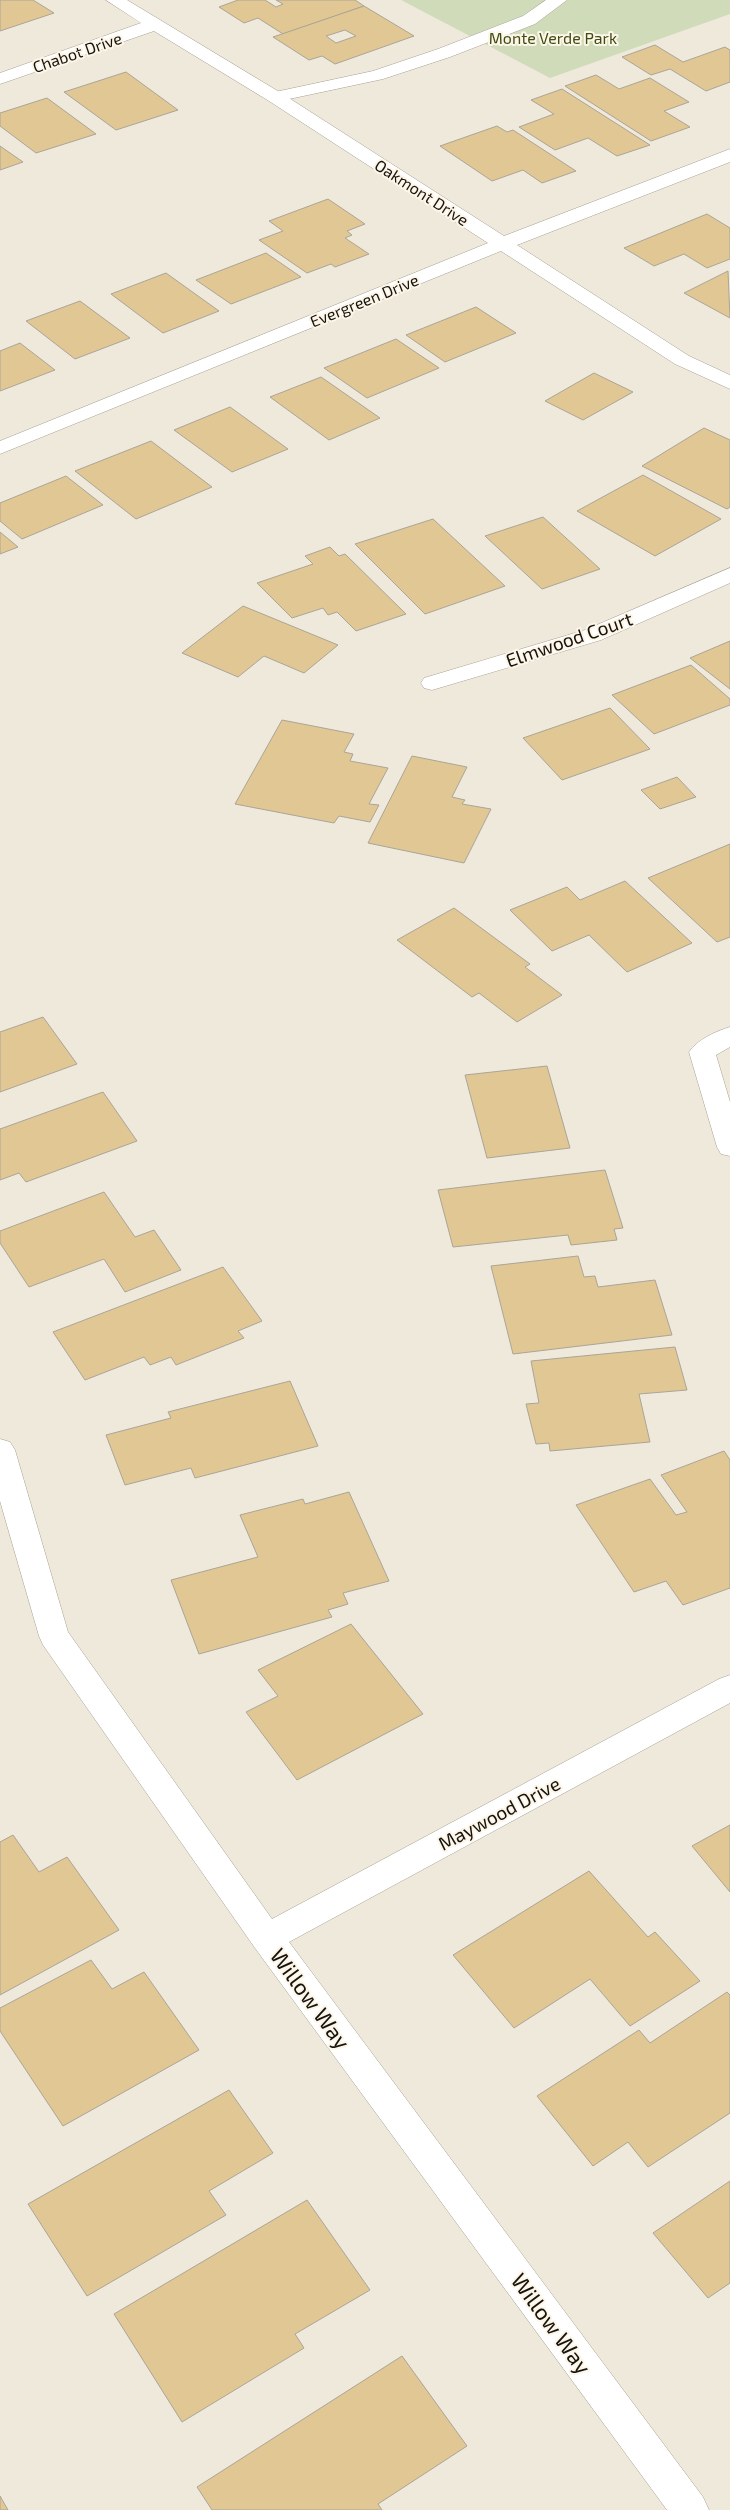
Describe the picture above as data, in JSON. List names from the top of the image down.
{
  "streets": {
    "street": [
      "Chabot Drive",
      "Oakmont Drive",
      "Evergreen Drive",
      "Elmwood Court",
      "Maywood Drive",
      "Willow Way"
    ]
  },
  "crossings": [
    ["Chabot Drive", "Oakmont Drive"],
    ["Oakmont Drive", "Evergreen Drive"],
    ["Maywood Drive", "Willow Way"]
  ],
  "parks": ["Monte Verde Park"]
}
